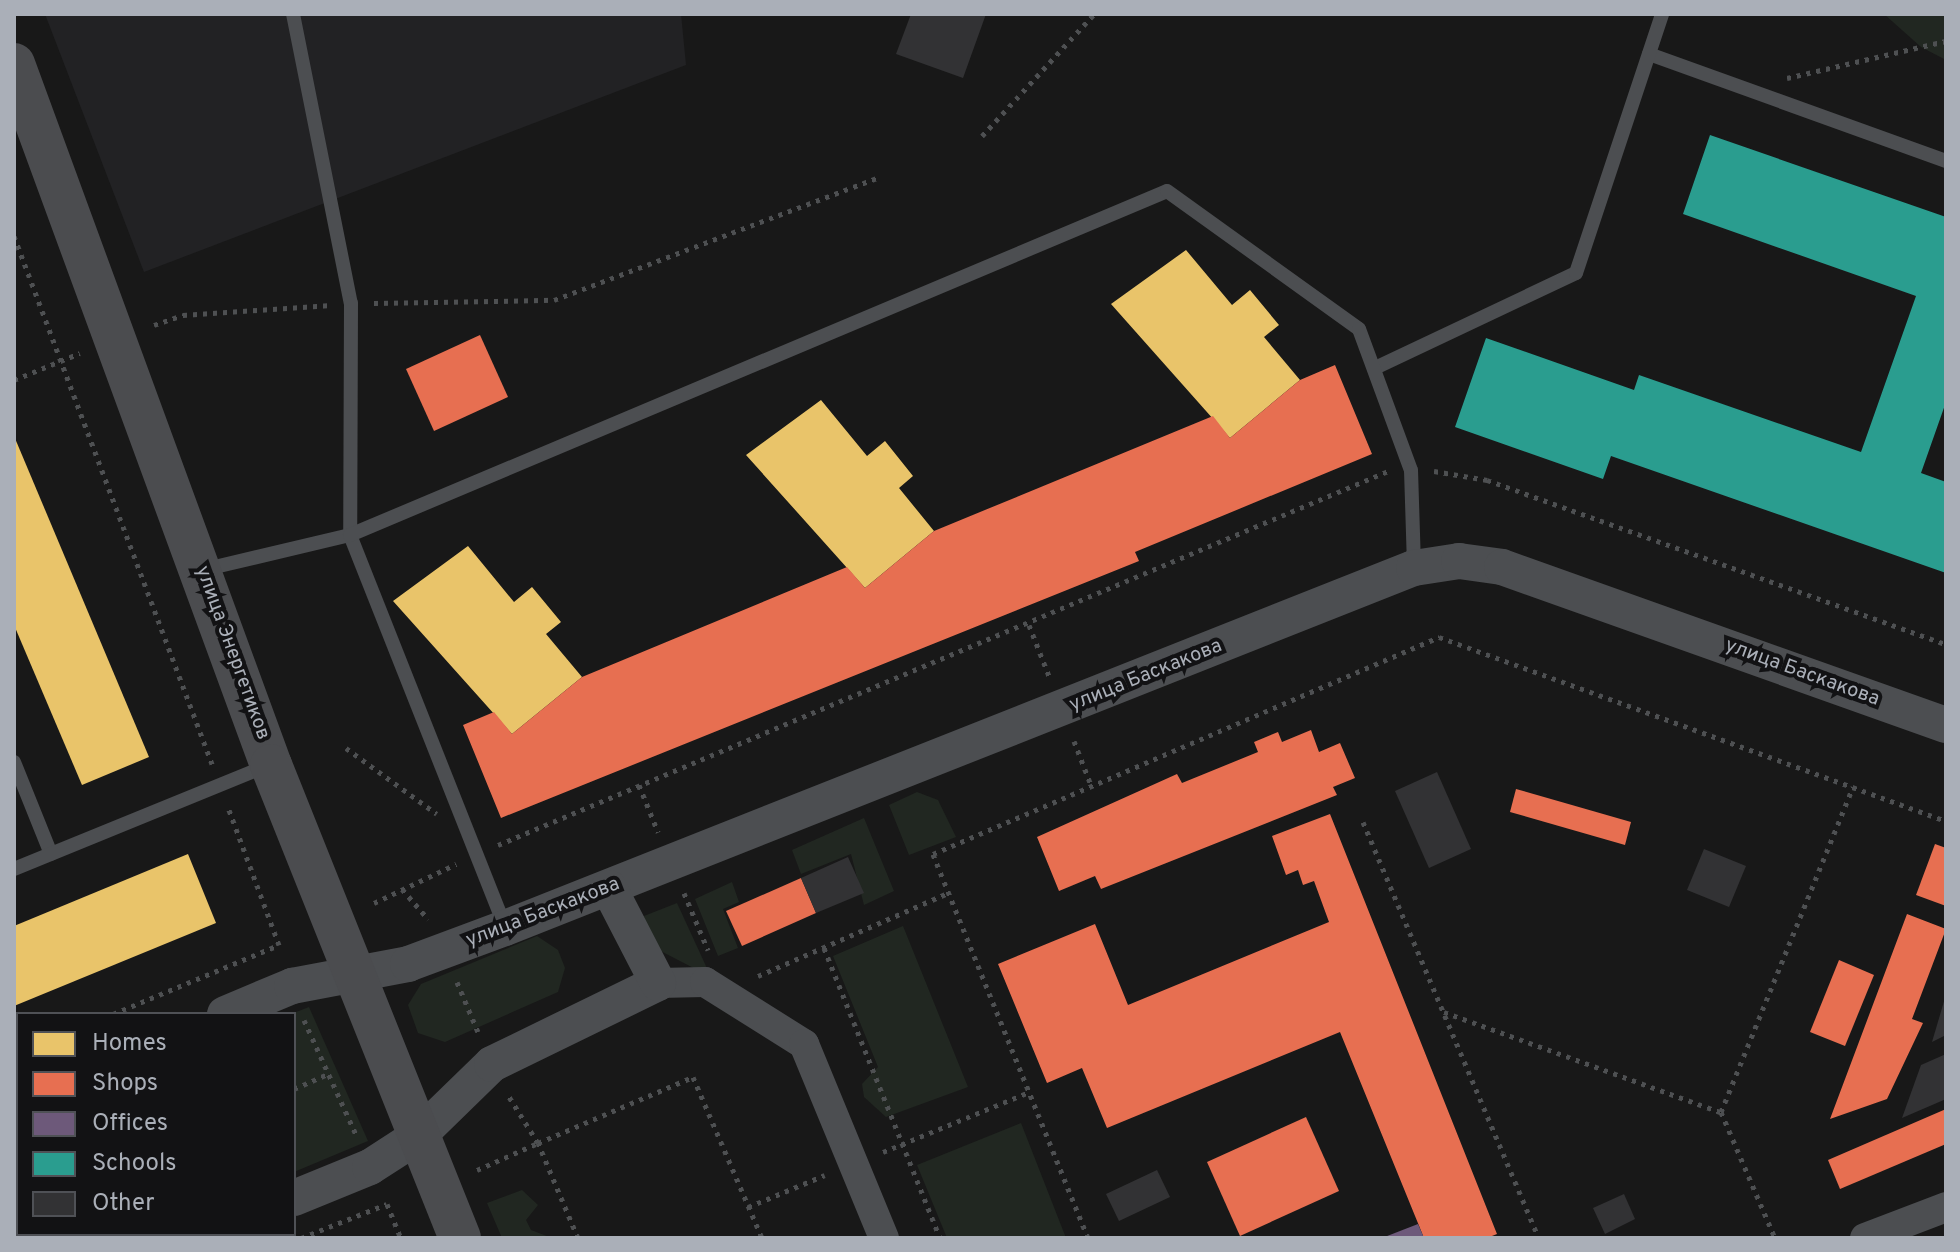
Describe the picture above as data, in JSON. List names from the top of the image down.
{
  "streets": {
    "main road": ["улица Энергетиков"],
    "street": ["улица Баскакова"]
  },
  "crossings": [
    ["улица Энергетиков", "улица Баскакова"]
  ],
  "legend": [
    "Homes",
    "Shops",
    "Offices",
    "Schools",
    "Other"
  ]
}
